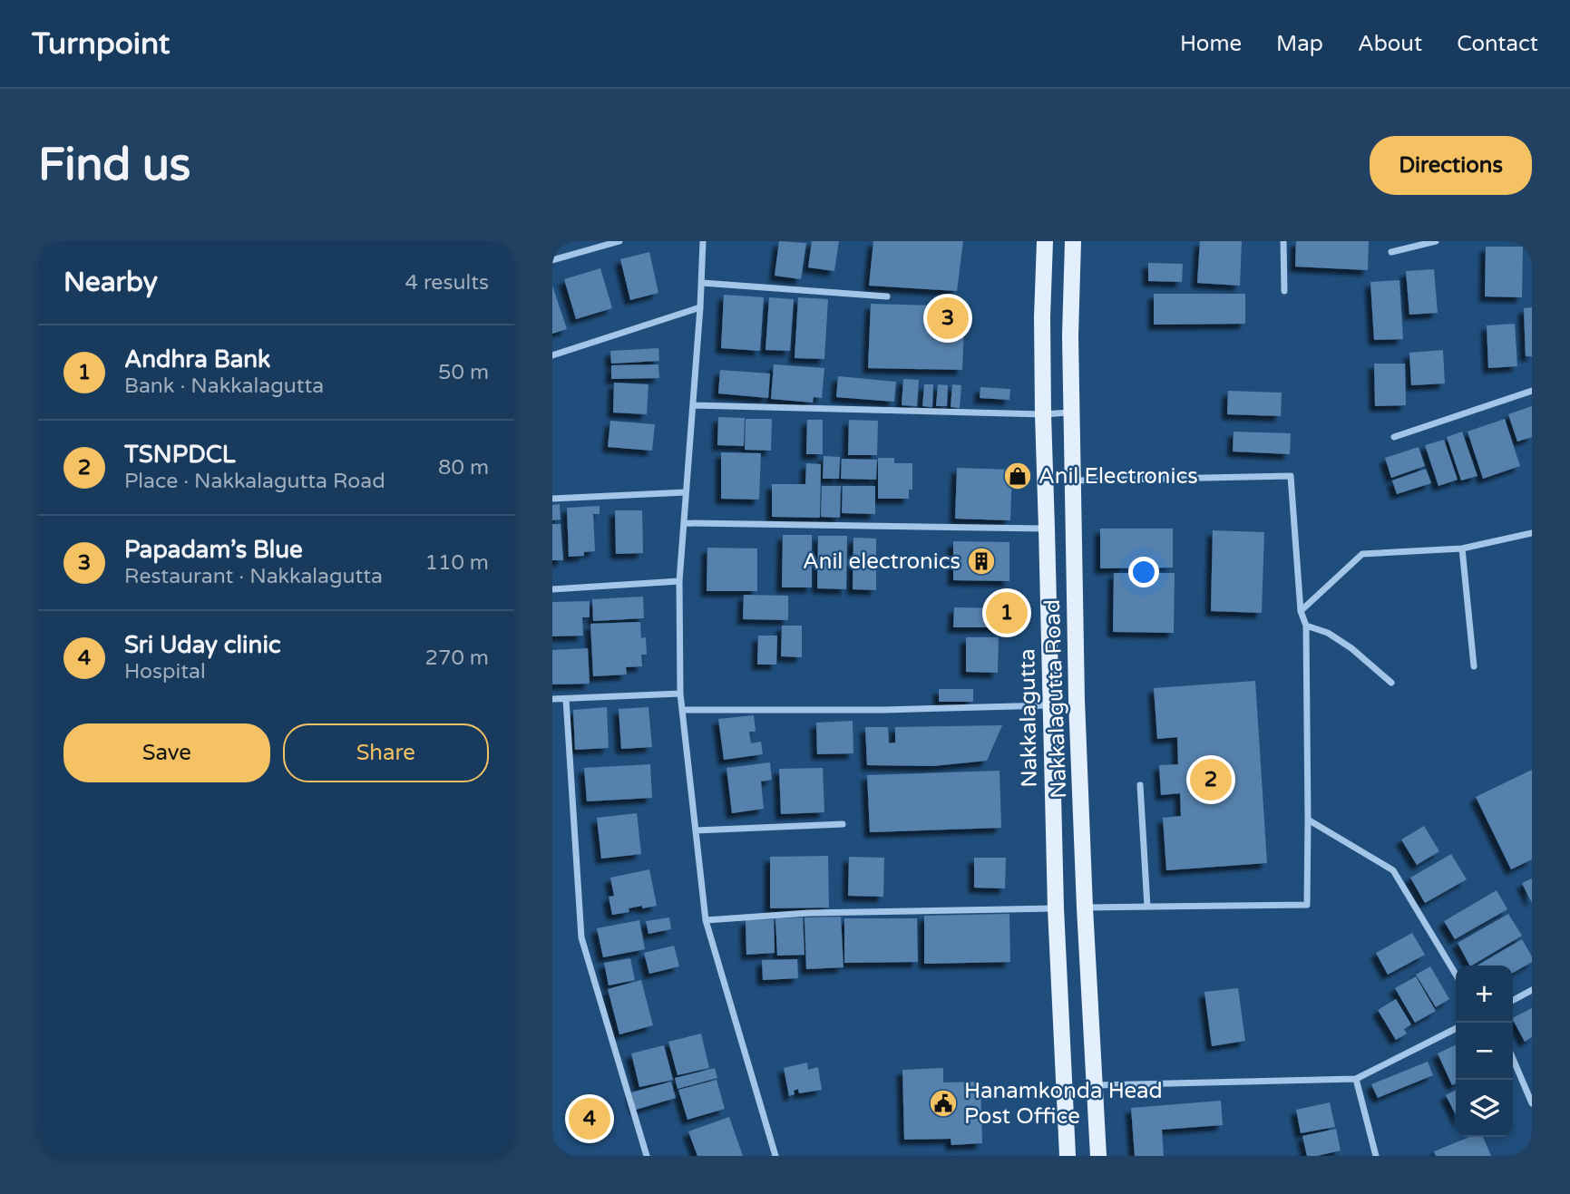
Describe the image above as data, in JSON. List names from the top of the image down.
{
  "streets": {
    "main road": ["Nakkalagutta Road", "Nakkalagutta"]
  },
  "places": {
    "shop": ["Anil Electronics"],
    "building": ["Anil electronics"],
    "public building": ["Hanamkonda Head Post Office"]
  },
  "page": {
    "header": "Turnpoint",
    "nav": [
      "Home",
      "Map",
      "About",
      "Contact"
    ],
    "buttons": [
      "Directions",
      ["Save", "Share"]
    ],
    "title": "Find us",
    "heading": ["Nearby", "4 results"],
    "pins": [
      "3",
      "1",
      "2",
      "4"
    ],
    "list": [
      {
        "mark": "1",
        "name": "Andhra Bank",
        "note": "Bank · Nakkalagutta",
        "value": "50 m"
      },
      {
        "mark": "2",
        "name": "TSNPDCL",
        "note": "Place · Nakkalagutta Road",
        "value": "80 m"
      },
      {
        "mark": "3",
        "name": "Papadam’s Blue",
        "note": "Restaurant · Nakkalagutta",
        "value": "110 m"
      },
      {
        "mark": "4",
        "name": "Sri Uday clinic",
        "note": "Hospital",
        "value": "270 m"
      }
    ],
    "map_buttons": ["+", "−"]
  }
}
